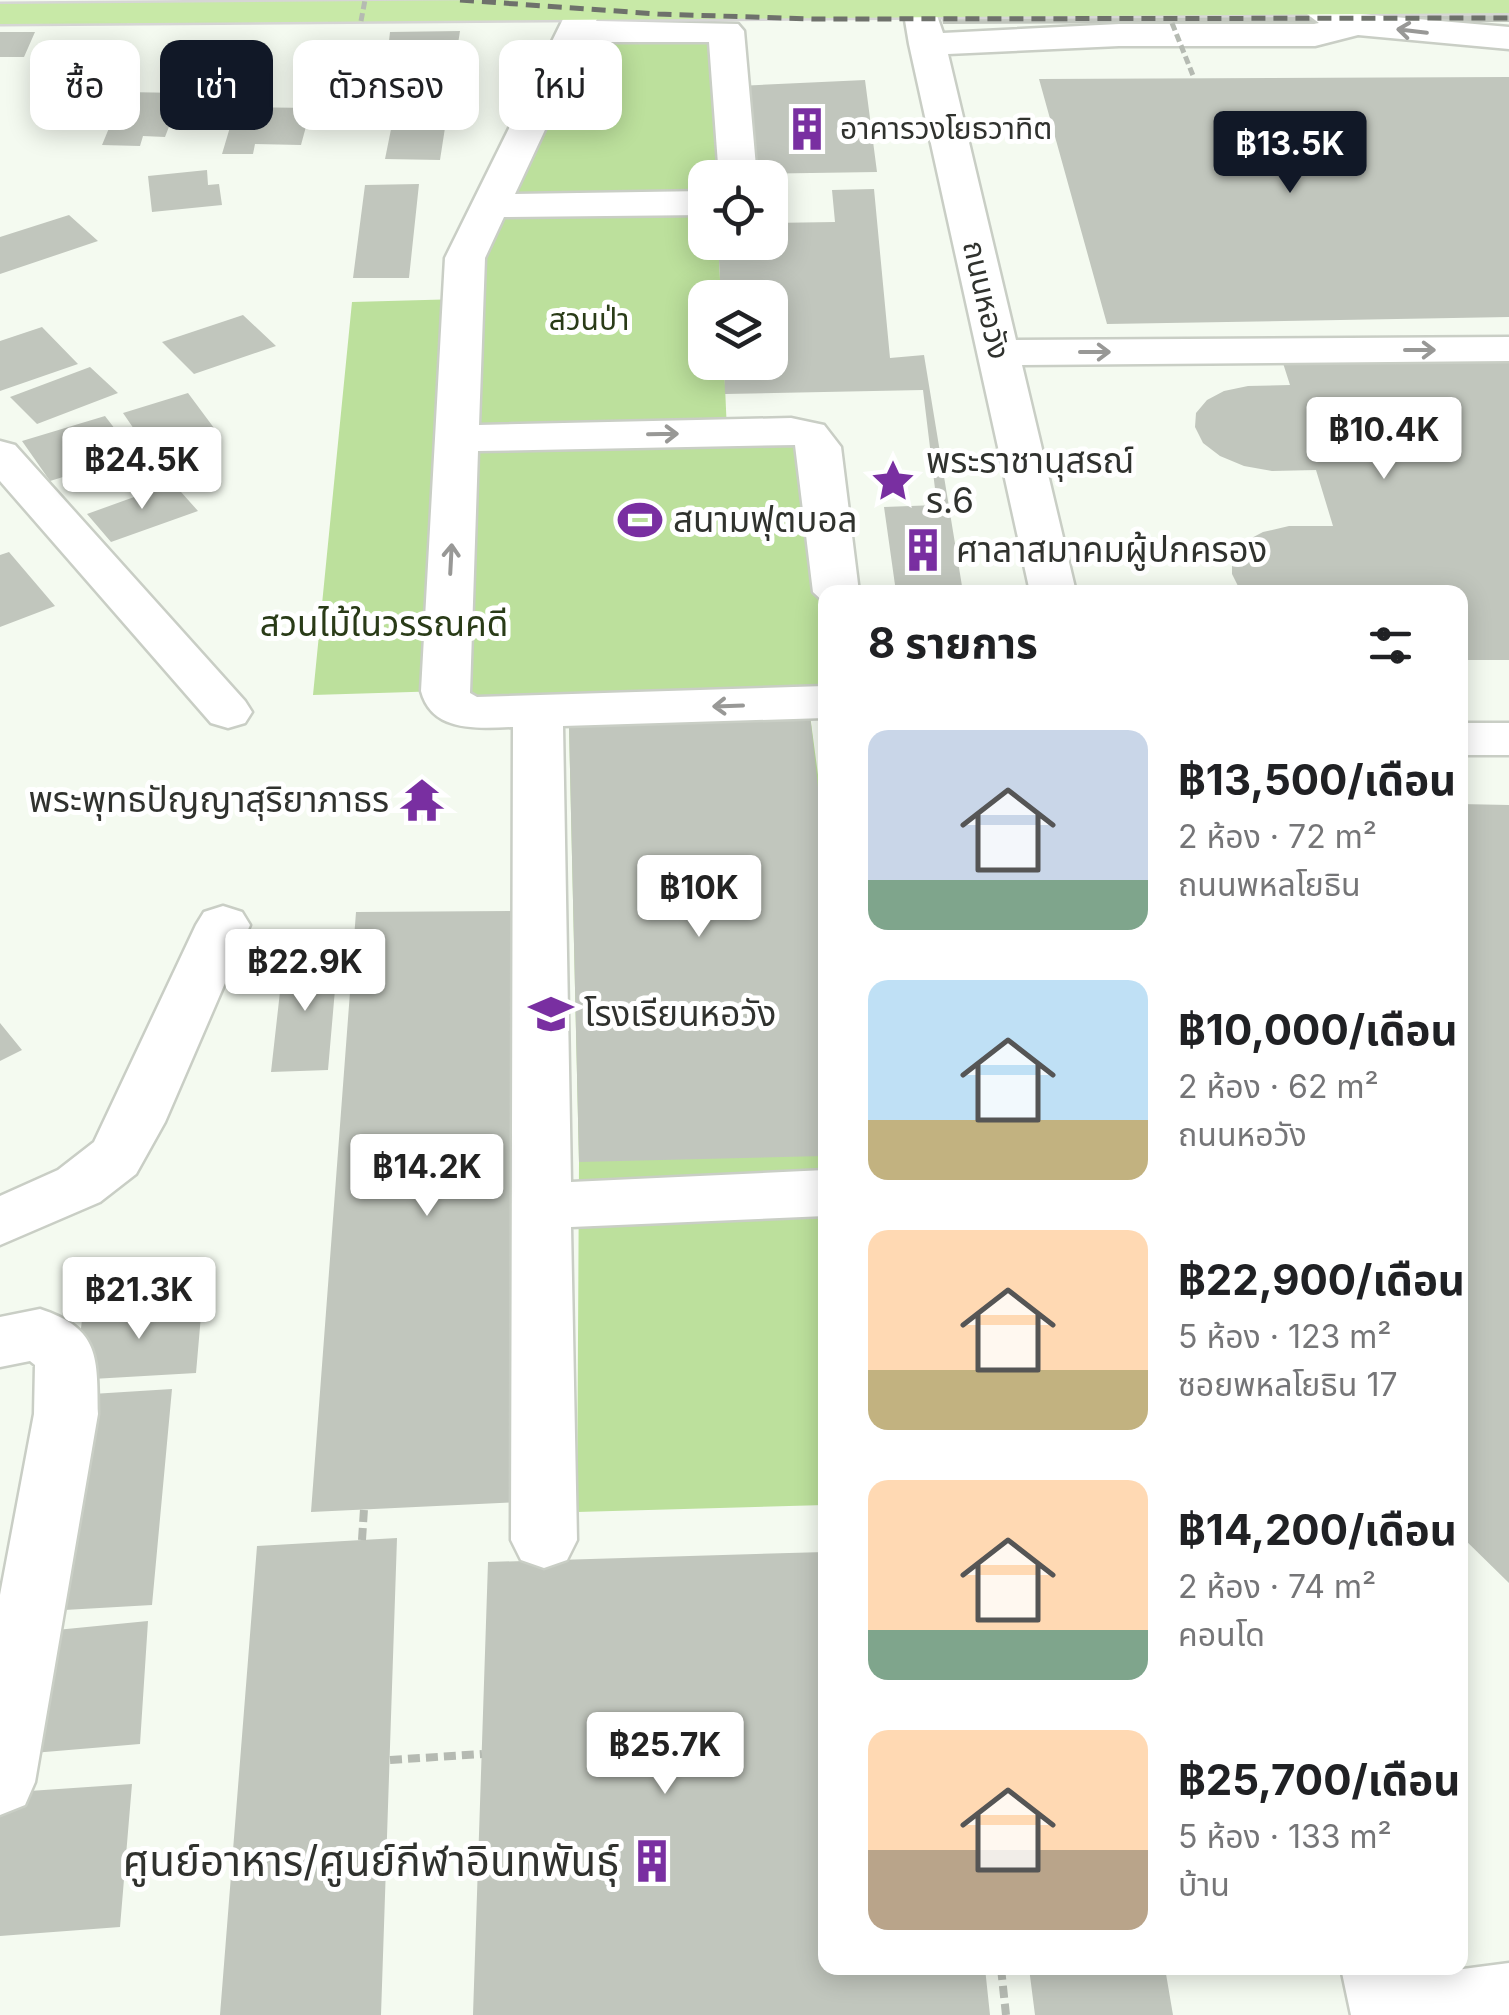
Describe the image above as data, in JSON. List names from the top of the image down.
{
  "streets": {
    "street": ["ถนนหอวัง"]
  },
  "parks": ["สวนป่า", "สวนไม้ในวรรณคดี"],
  "places": {
    "building": ["อาคารวงโยธวาทิต", "ศาลาสมาคมผู้ปกครอง", "ศูนย์อาหาร/ศูนย์กีฬาอินทพันธุ์"],
    "place": ["พระราชานุสรณ์ ร.6"],
    "sports": ["สนามฟุตบอล"],
    "temple": ["พระพุทธปัญญาสุริยาภาธร"],
    "school or university": ["โรงเรียนหอวัง"]
  },
  "page": {
    "chip": [
      "ซื้อ",
      "เช่า",
      "ตัวกรอง",
      "ใหม่"
    ],
    "price": [
      "฿13.5K",
      "฿10.4K",
      "฿24.5K",
      "฿10K",
      "฿22.9K",
      "฿14.2K",
      "฿21.3K",
      "฿25.7K"
    ],
    "heading": "8 รายการ",
    "list": [
      {
        "name": "฿13,500/เดือน",
        "note": "2 ห้อง · 72 m² · ถนนพหลโยธิน"
      },
      {
        "name": "฿10,000/เดือน",
        "note": "2 ห้อง · 62 m² · ถนนหอวัง"
      },
      {
        "name": "฿22,900/เดือน",
        "note": "5 ห้อง · 123 m² · ซอยพหลโยธิน 17"
      },
      {
        "name": "฿14,200/เดือน",
        "note": "2 ห้อง · 74 m² · คอนโด"
      },
      {
        "name": "฿25,700/เดือน",
        "note": "5 ห้อง · 133 m² · บ้าน"
      }
    ]
  }
}
